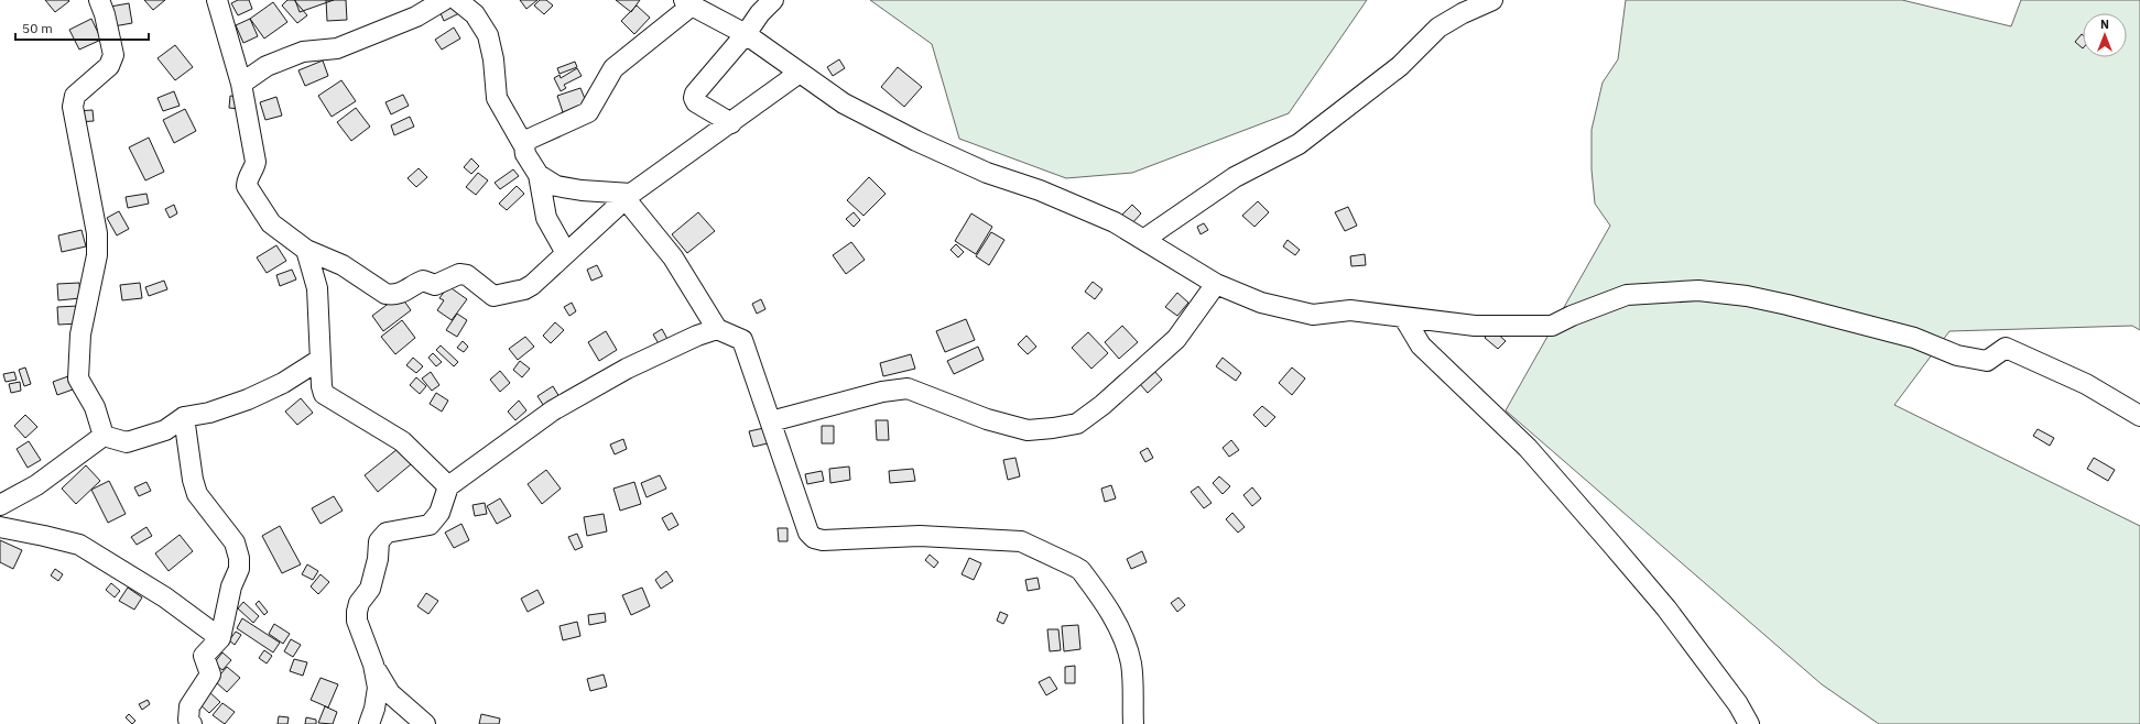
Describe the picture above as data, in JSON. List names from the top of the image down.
{
  "scale_bar": "50 m",
  "north": "top"
}
